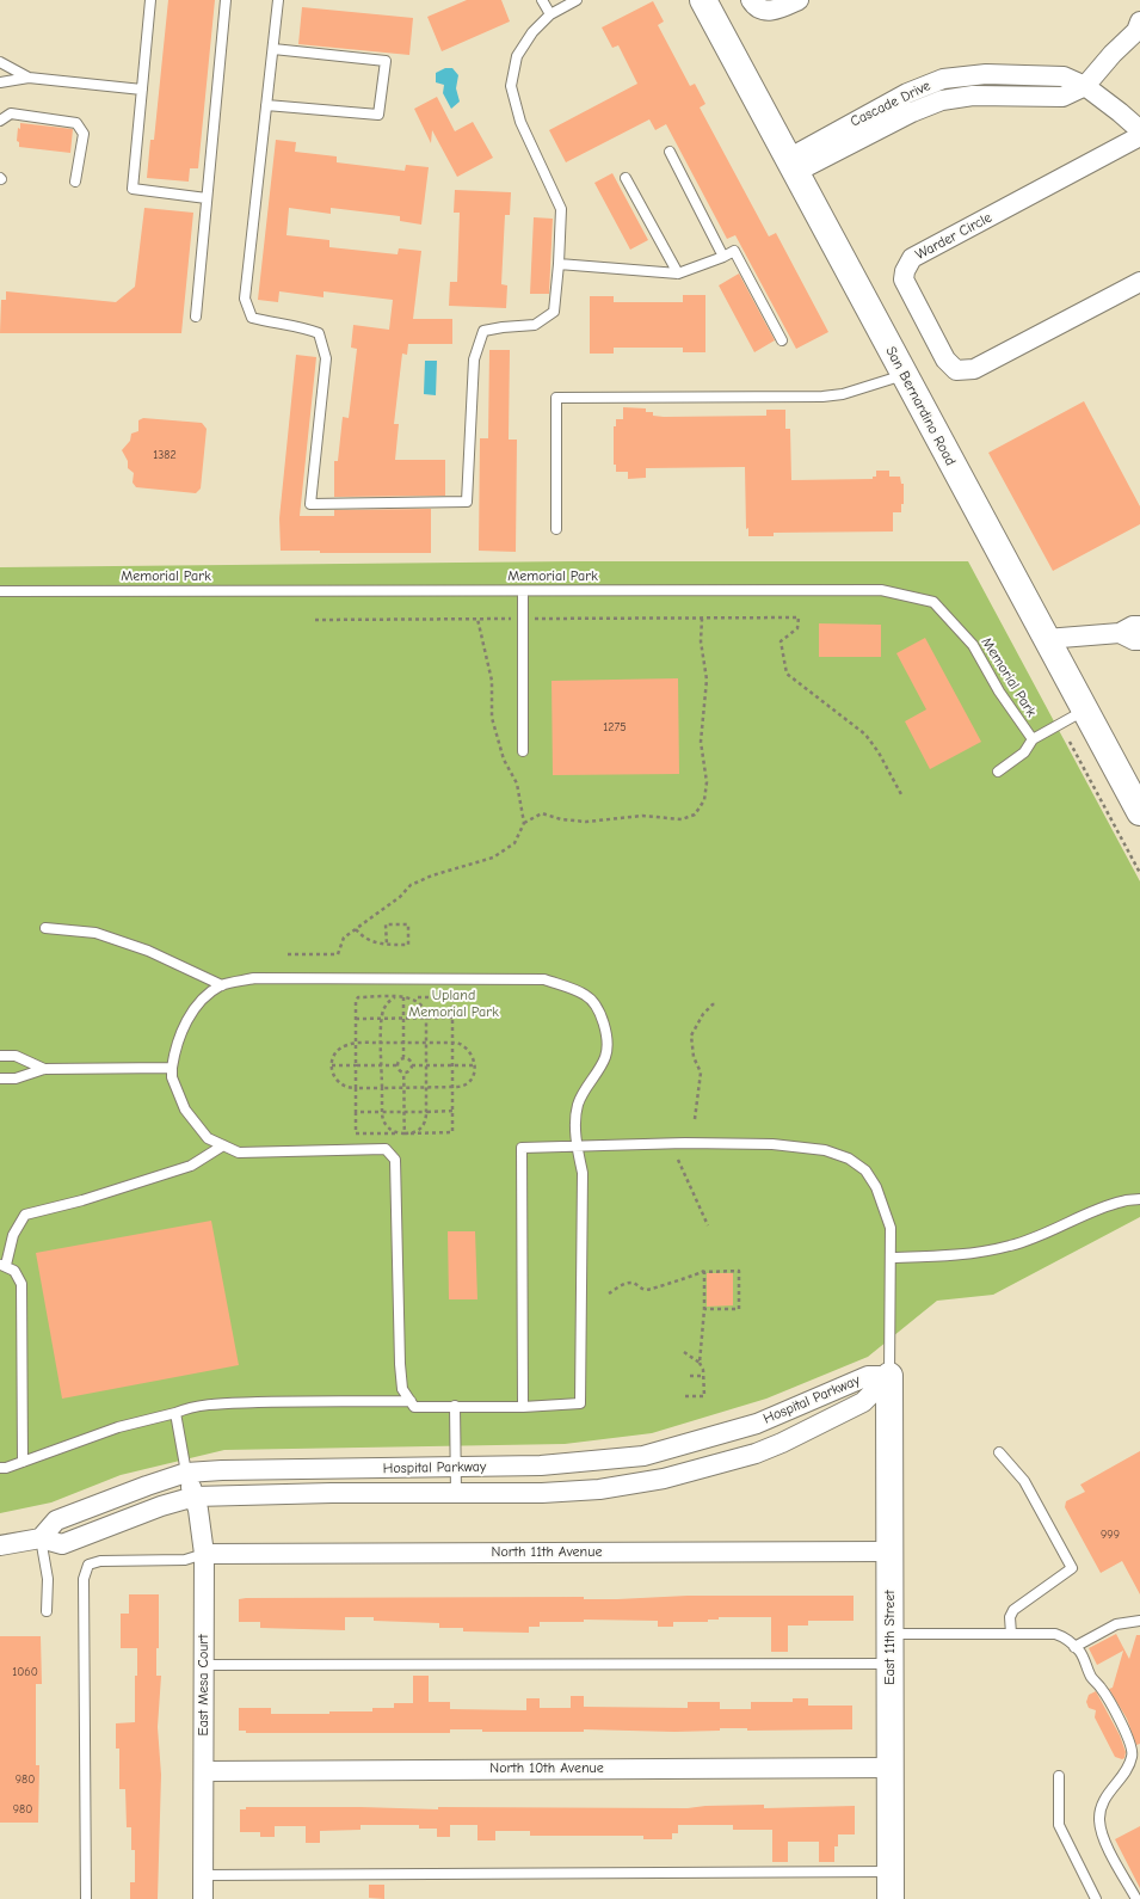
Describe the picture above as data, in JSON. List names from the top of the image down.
{
  "streets": {
    "street": [
      "Cascade Drive",
      "Warder Circle",
      "San Bernardino Road",
      "Hospital Parkway",
      "North 11th Avenue",
      "East 11th Street",
      "East Mesa Court",
      "North 10th Avenue"
    ],
    "lane": ["Memorial Park"]
  },
  "crossings": [
    ["Cascade Drive", "San Bernardino Road"],
    ["Hospital Parkway", "East 11th Street"],
    ["Hospital Parkway", "East Mesa Court"],
    ["North 11th Avenue", "East 11th Street"],
    ["North 11th Avenue", "East Mesa Court"],
    ["East 11th Street", "North 10th Avenue"],
    ["East Mesa Court", "North 10th Avenue"]
  ],
  "parks": ["Upland Memorial Park"],
  "house_numbers": [
    "1382",
    "1275",
    "999",
    "1060",
    "980",
    "980"
  ]
}
